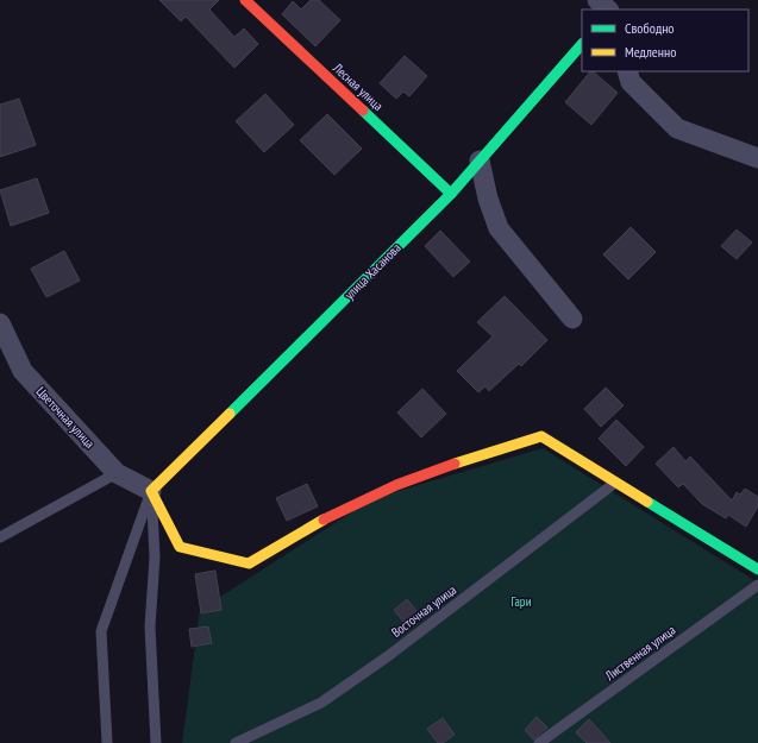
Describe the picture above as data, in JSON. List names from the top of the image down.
{
  "streets": {
    "street": ["Лесная улица", "улица Хасанова", "Цветочная улица"],
    "lane": ["Восточная улица", "Лиственная улица"]
  },
  "crossings": [
    ["Лесная улица", "улица Хасанова"],
    ["улица Хасанова", "Цветочная улица"]
  ],
  "parks": ["Гари"],
  "legend": ["Свободно", "Медленно"]
}
